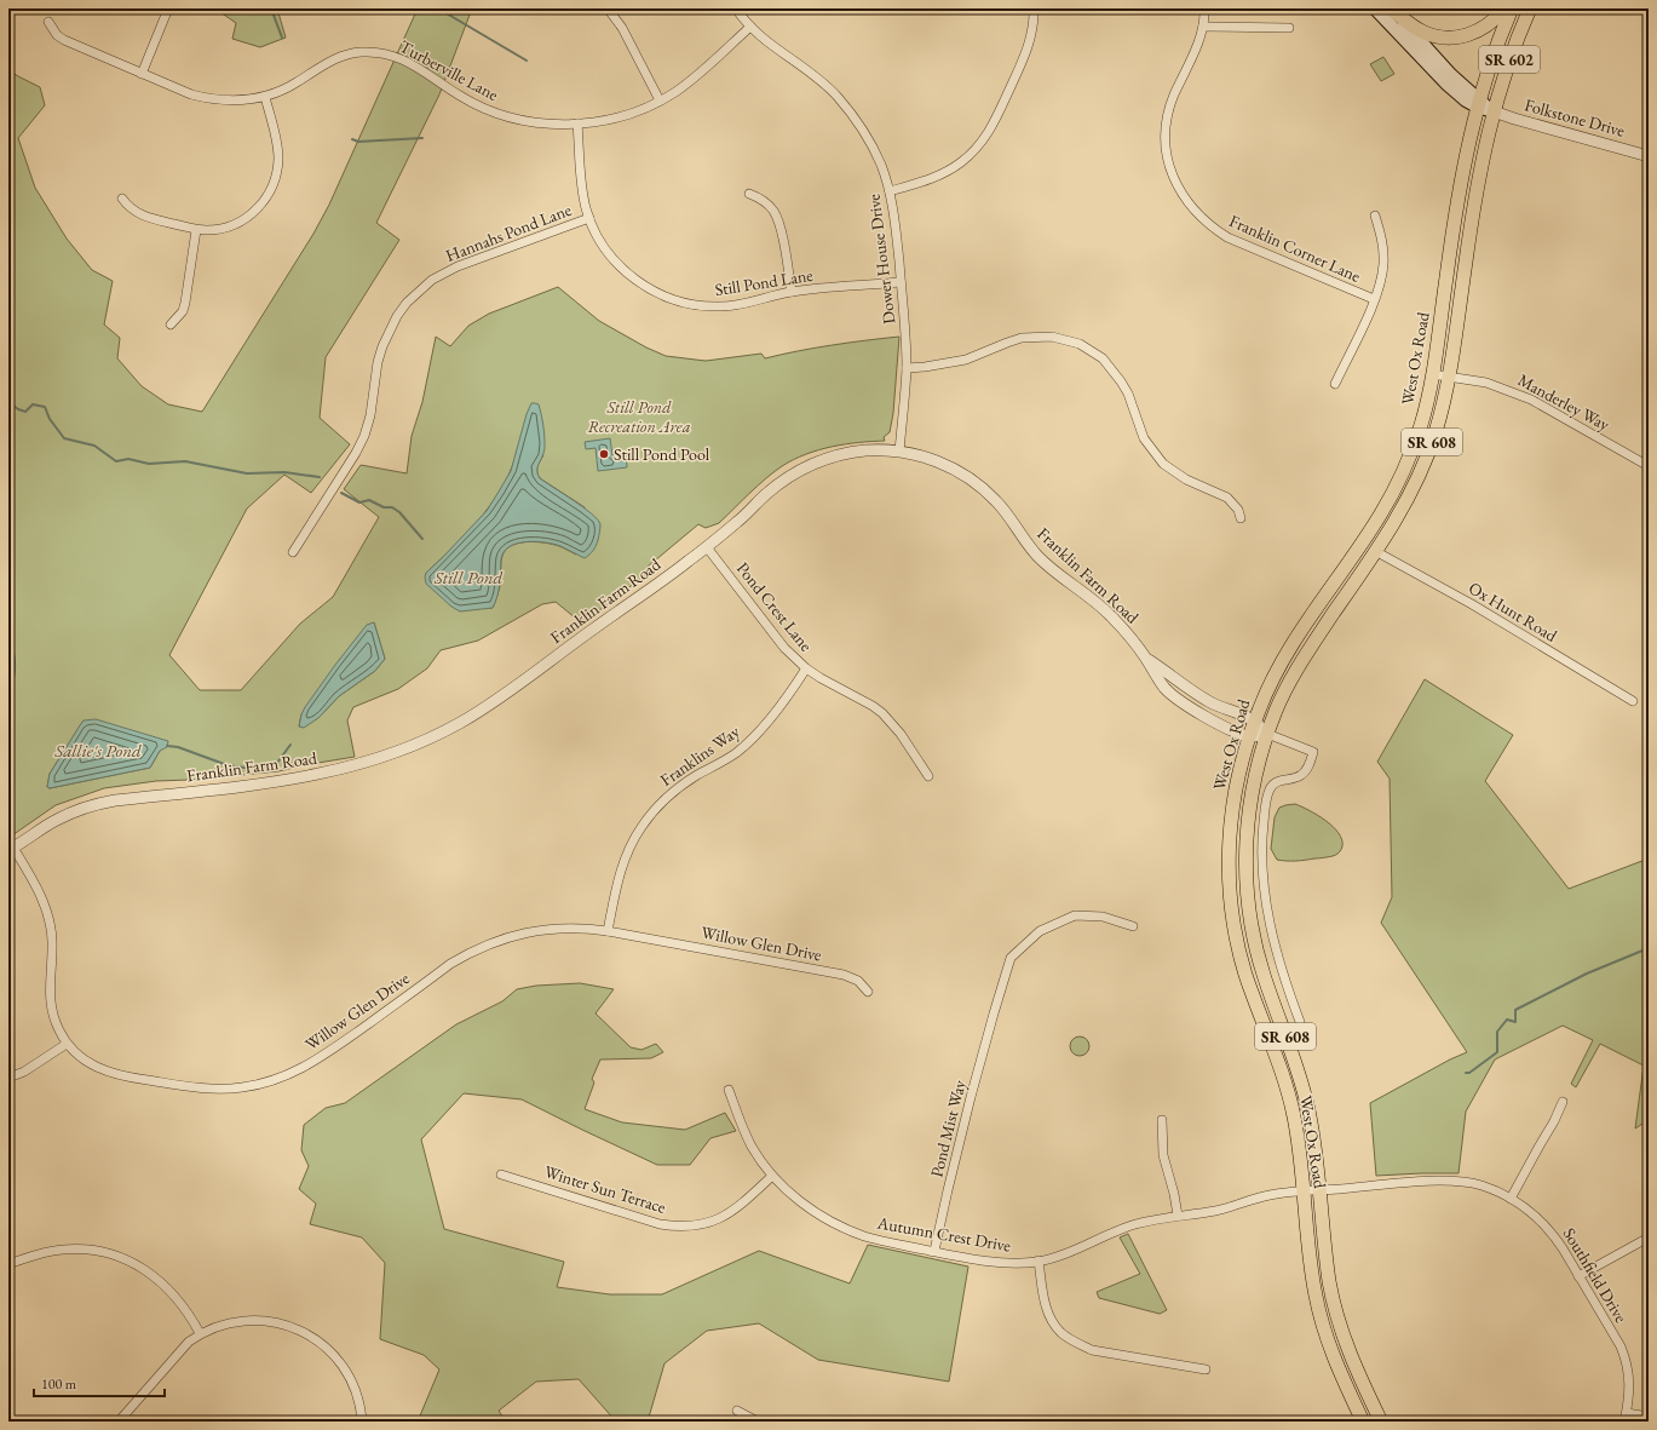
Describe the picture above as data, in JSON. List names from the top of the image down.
{
  "streets": {
    "main road": ["SR 602", "West Ox Road", "SR 608"],
    "street": [
      "Turberville Lane",
      "Folkstone Drive",
      "Hannahs Pond Lane",
      "Franklin Corner Lane",
      "Dower House Drive",
      "Still Pond Lane",
      "Manderley Way",
      "Franklin Farm Road",
      "Pond Crest Lane",
      "Ox Hunt Road",
      "Franklins Way",
      "Willow Glen Drive",
      "Pond Mist Way",
      "Winter Sun Terrace",
      "Autumn Crest Drive",
      "Southfield Drive"
    ]
  },
  "crossings": [
    ["SR 602", "Folkstone Drive"],
    ["SR 602", "West Ox Road"],
    ["Turberville Lane", "Dower House Drive"],
    ["Turberville Lane", "Still Pond Lane"],
    ["Folkstone Drive", "West Ox Road"],
    ["Hannahs Pond Lane", "Still Pond Lane"],
    ["Dower House Drive", "Still Pond Lane"],
    ["Dower House Drive", "Franklin Farm Road"],
    ["West Ox Road", "Manderley Way"],
    ["West Ox Road", "Franklin Farm Road"],
    ["West Ox Road", "Ox Hunt Road"],
    ["West Ox Road", "Autumn Crest Drive"],
    ["West Ox Road", "Southfield Drive"],
    ["Franklin Farm Road", "Pond Crest Lane"],
    ["Franklin Farm Road", "Willow Glen Drive"],
    ["Pond Crest Lane", "Franklins Way"],
    ["Franklins Way", "Willow Glen Drive"],
    ["Pond Mist Way", "Autumn Crest Drive"],
    ["Winter Sun Terrace", "Autumn Crest Drive"],
    ["Autumn Crest Drive", "Southfield Drive"]
  ],
  "water": ["Still Pond", "Sallie's Pond"],
  "parks": ["Still Pond Recreation Area"],
  "places": ["Still Pond Pool"],
  "scale_bar": "100 m"
}
